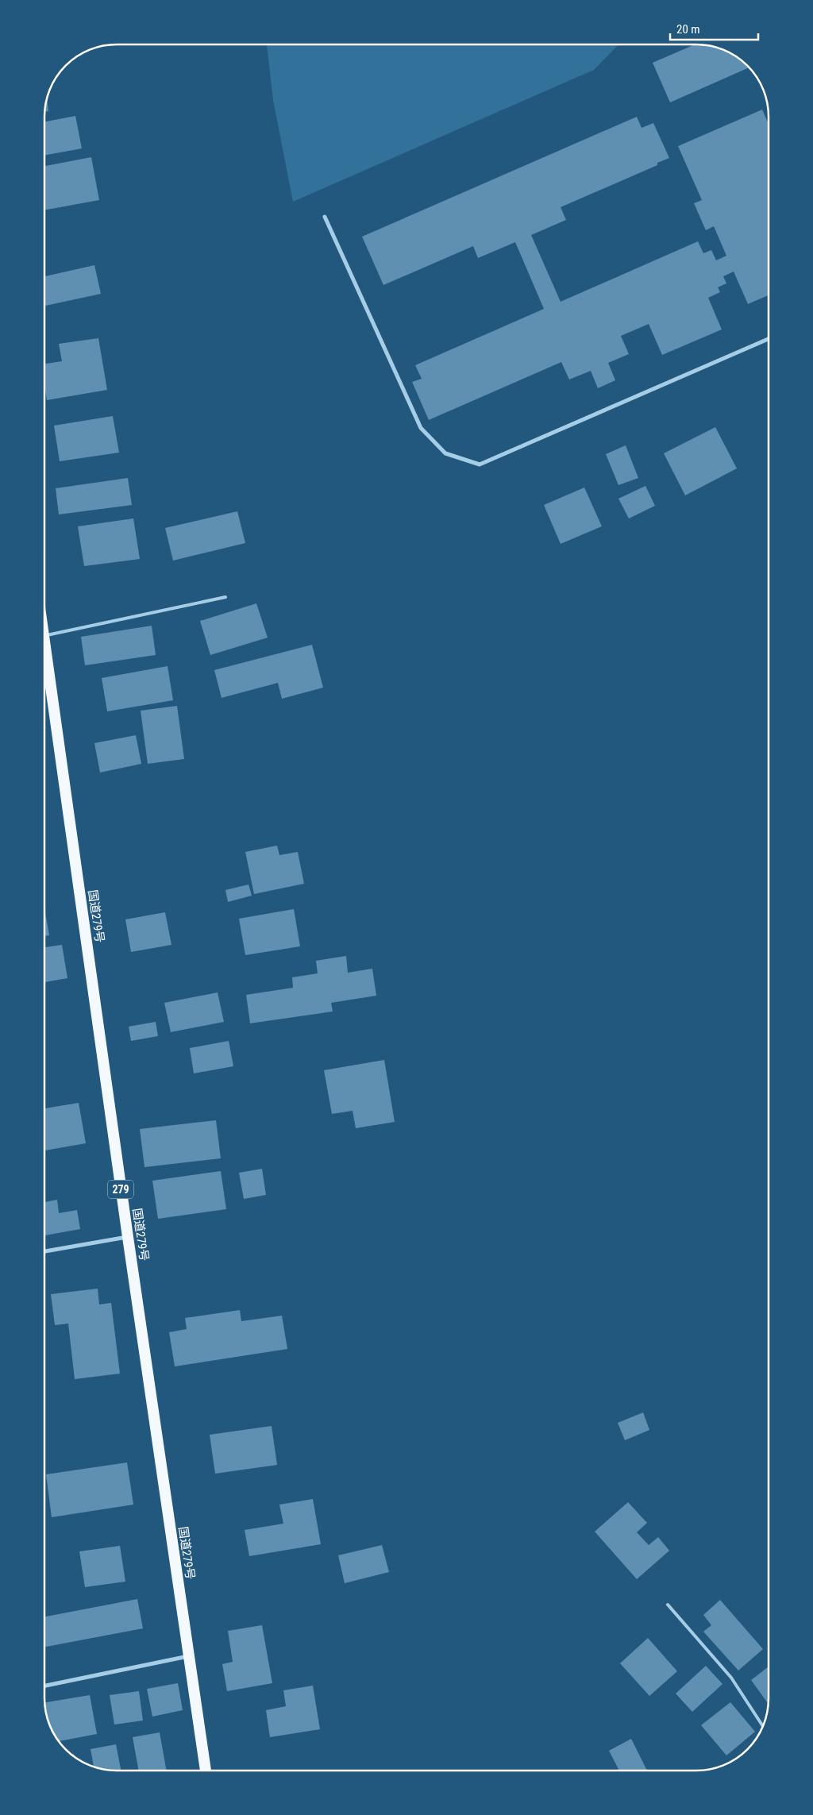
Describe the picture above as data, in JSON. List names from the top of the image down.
{
  "streets": {
    "highway": ["国道279号", "279"]
  },
  "scale_bar": "20 m"
}
